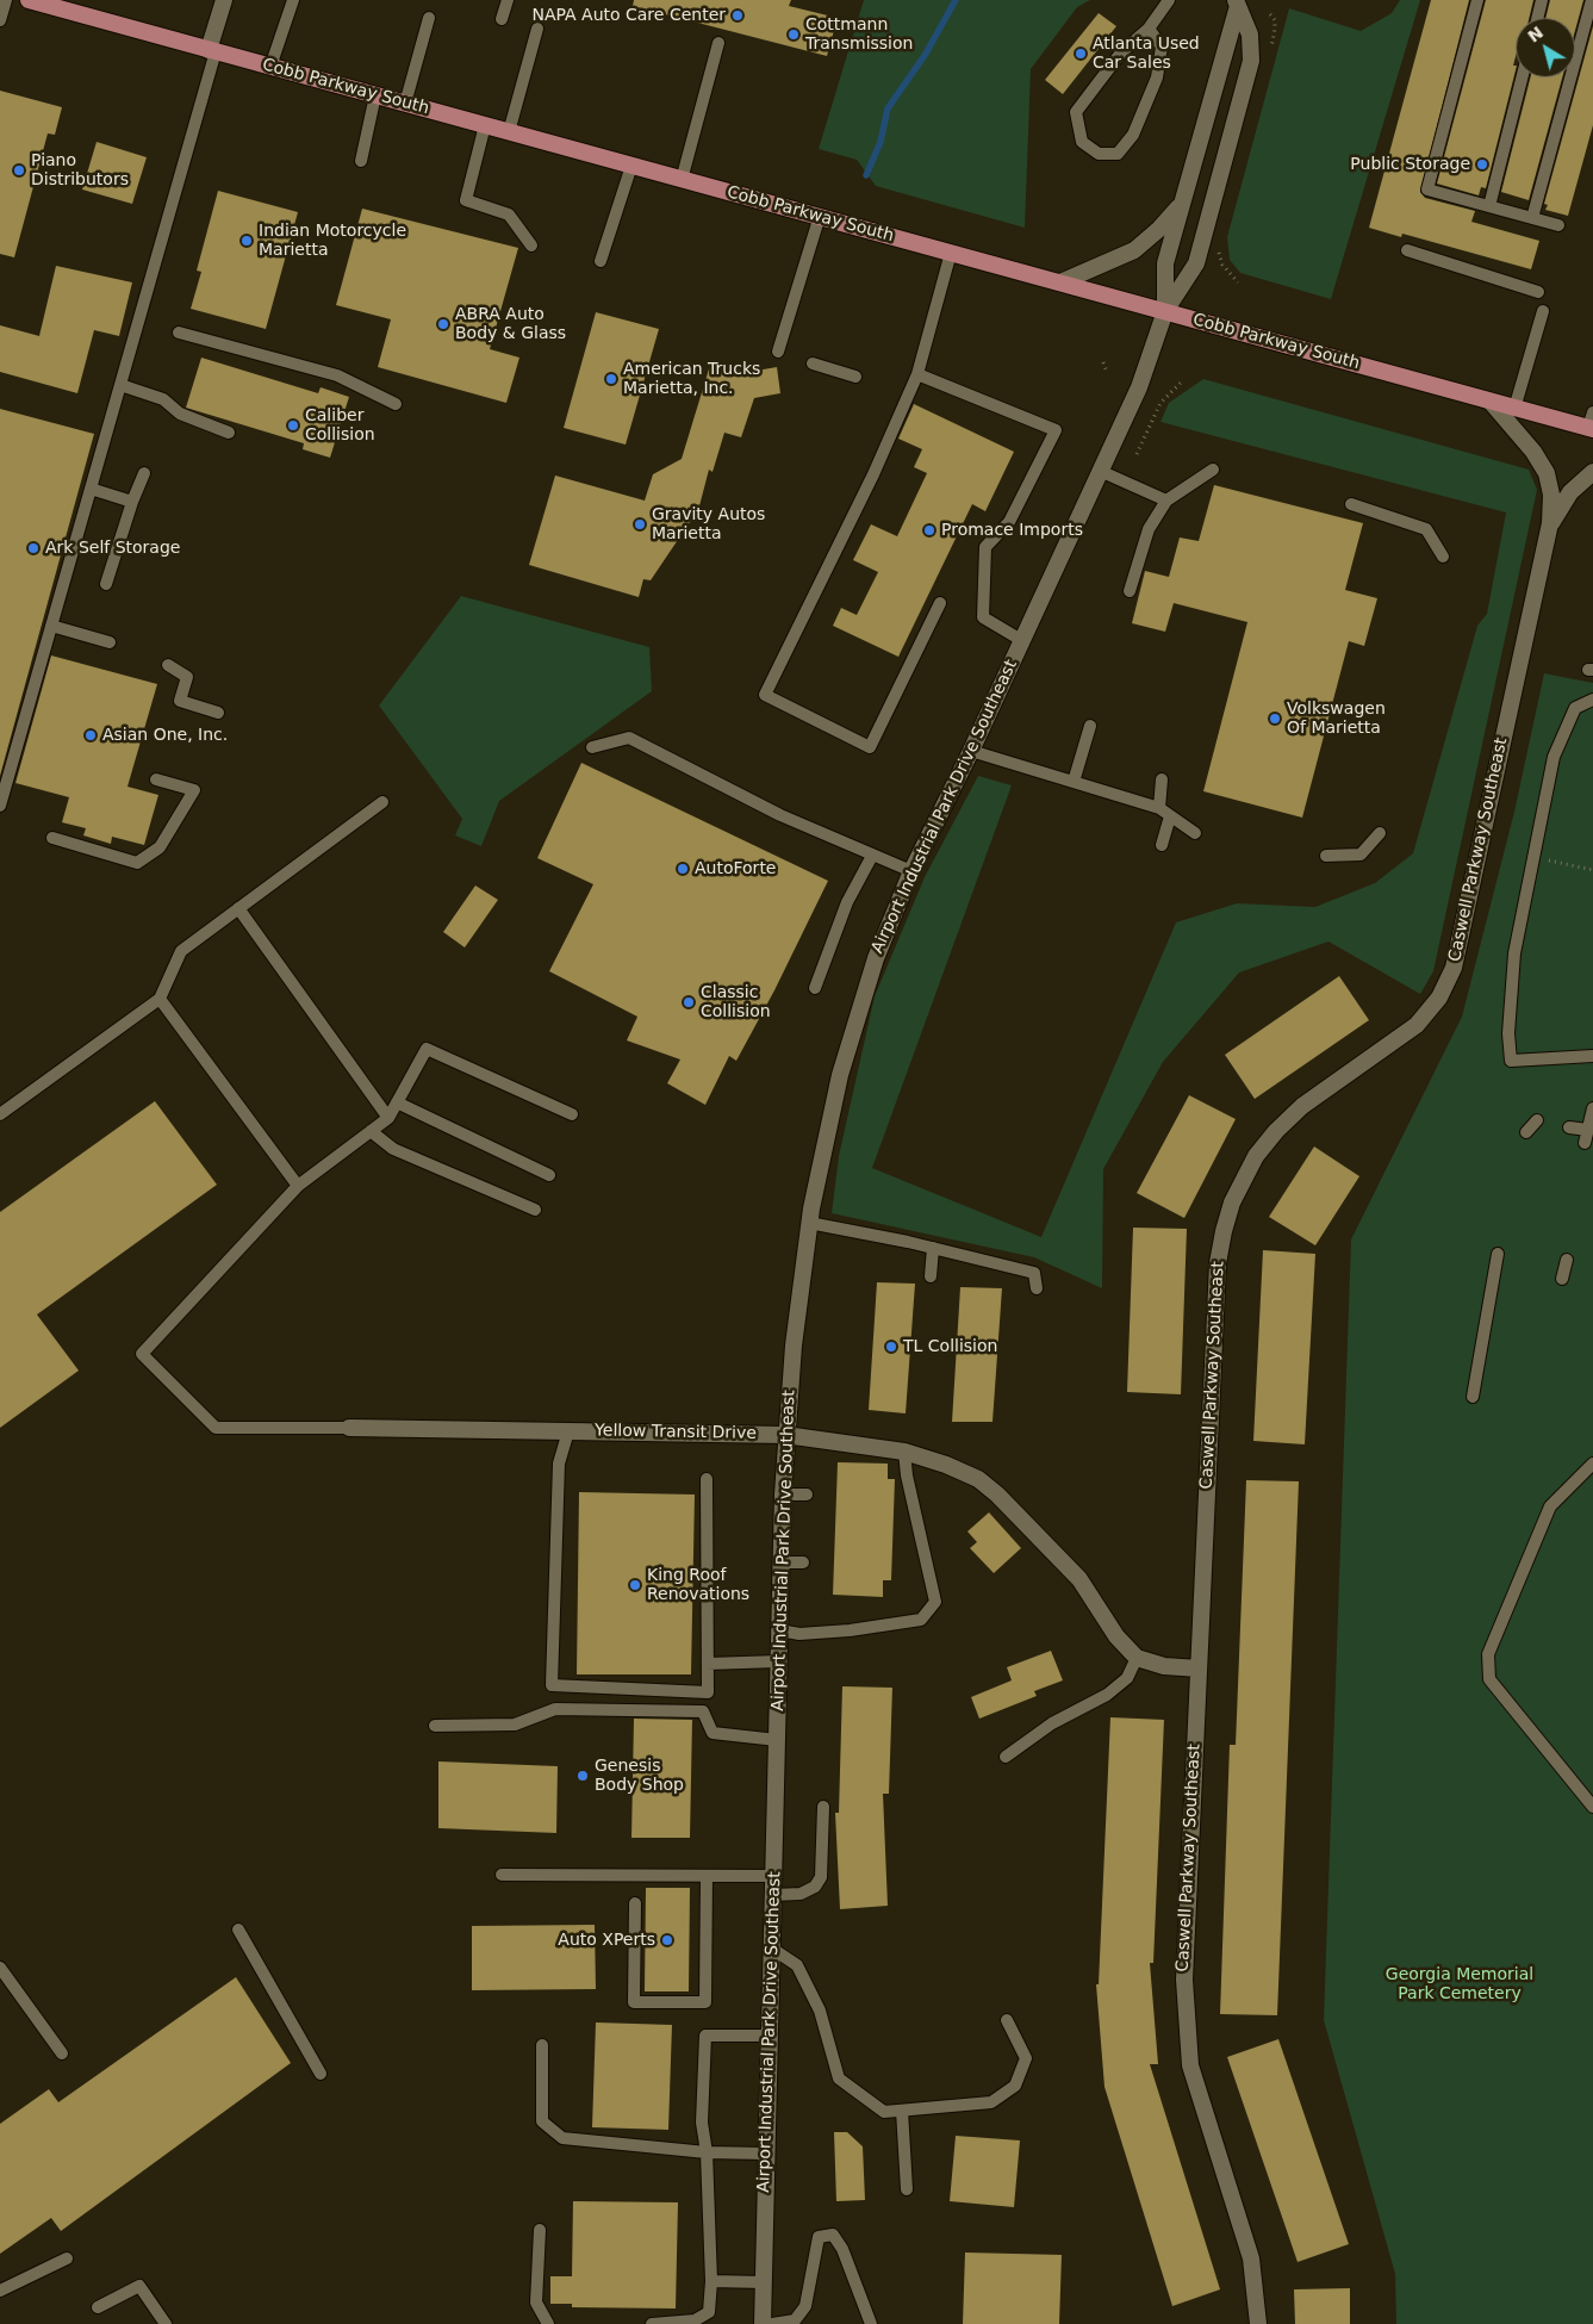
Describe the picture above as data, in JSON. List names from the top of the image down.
{
  "streets": {
    "main road": ["Cobb Parkway South"],
    "street": ["Airport Industrial Park Drive Southeast", "Caswell Parkway Southeast", "Yellow Transit Drive"]
  },
  "crossings": [
    ["Cobb Parkway South", "Airport Industrial Park Drive Southeast"],
    ["Cobb Parkway South", "Caswell Parkway Southeast"],
    ["Airport Industrial Park Drive Southeast", "Yellow Transit Drive"]
  ],
  "parks": ["Georgia Memorial Park Cemetery"],
  "places": [
    "NAPA Auto Care Center",
    "Cottmann Transmission",
    "Atlanta Used Car Sales",
    "Public Storage",
    "Piano Distributors",
    "Indian Motorcycle Marietta",
    "ABRA Auto Body & Glass",
    "American Trucks Marietta, Inc.",
    "Caliber Collision",
    "Gravity Autos Marietta",
    "Promace Imports",
    "Ark Self Storage",
    "Volkswagen Of Marietta",
    "Asian One, Inc.",
    "AutoForte",
    "Classic Collision",
    "TL Collision",
    "King Roof Renovations",
    "Genesis Body Shop",
    "Auto XPerts"
  ],
  "north": "top left"
}
